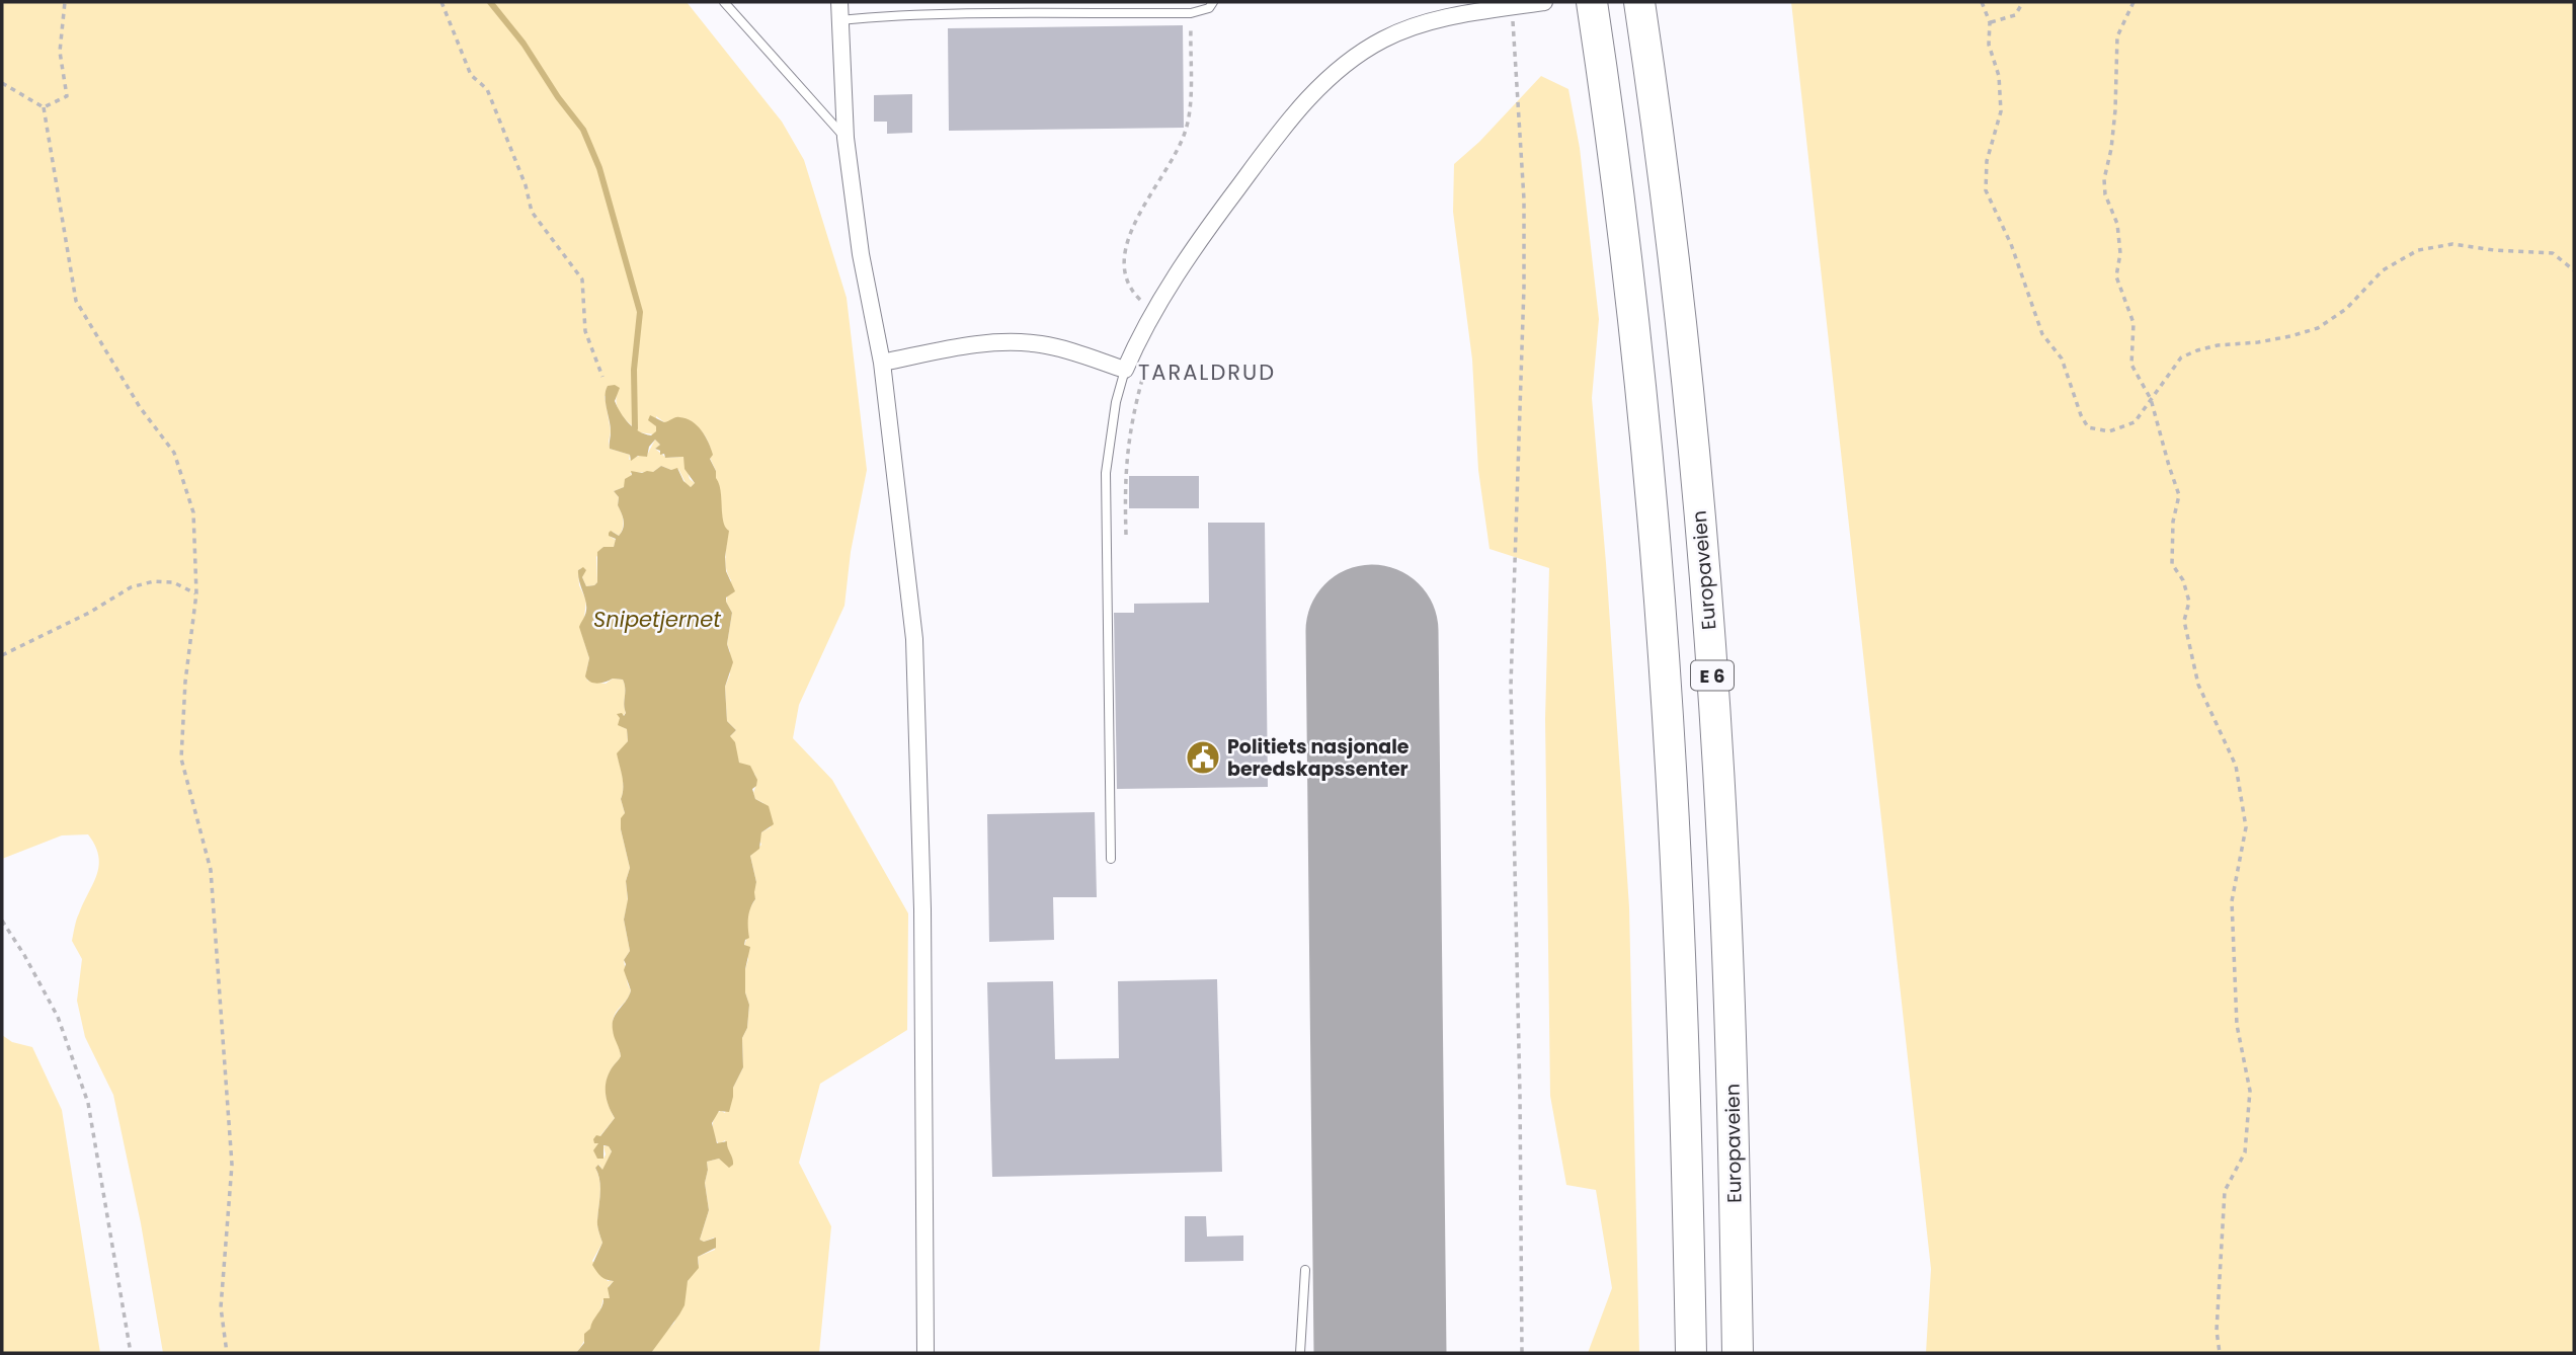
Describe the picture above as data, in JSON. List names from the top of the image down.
{
  "streets": {
    "highway": ["Europaveien", "E 6"]
  },
  "districts": ["TARALDRUD"],
  "water": ["Snipetjernet"],
  "places": {
    "public building": ["Politiets nasjonale beredskapssenter"]
  }
}
